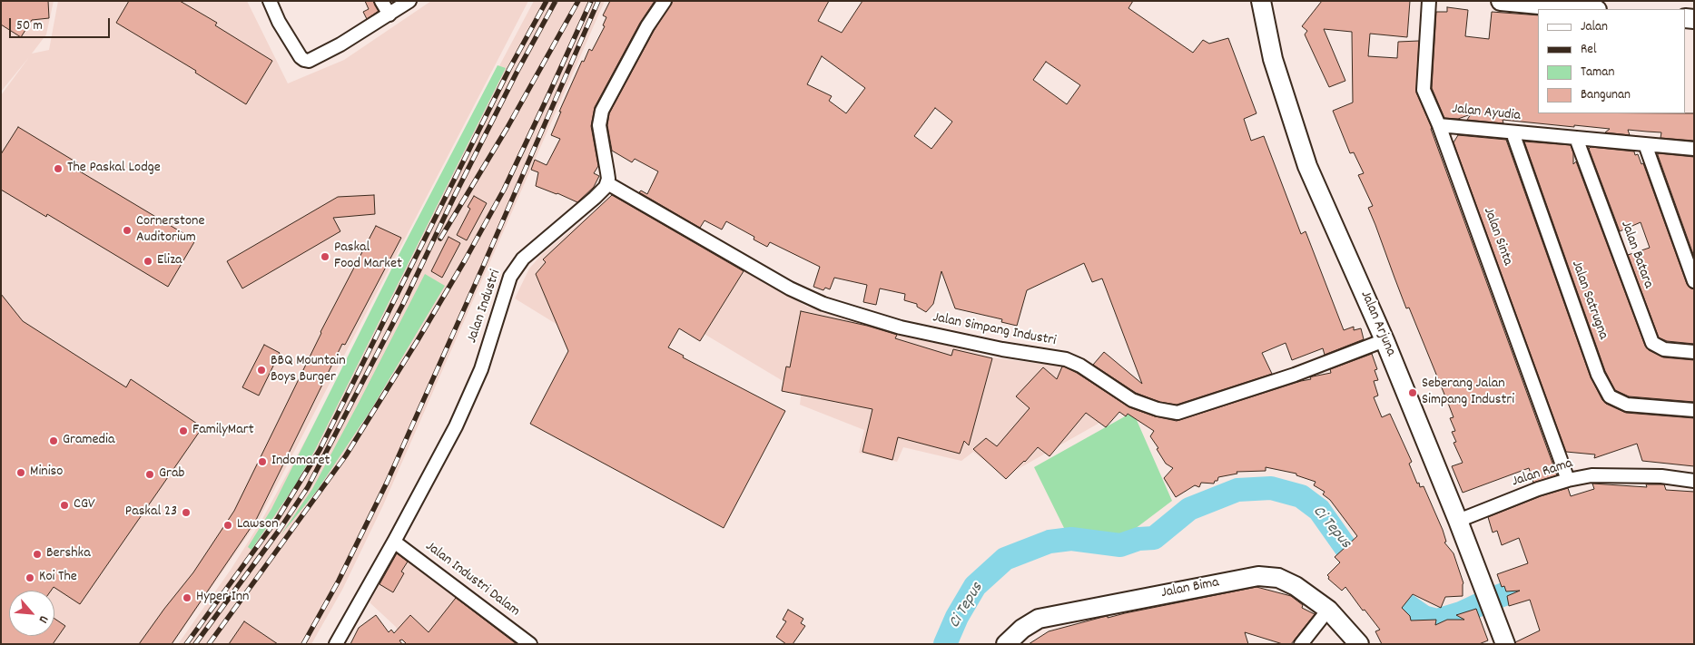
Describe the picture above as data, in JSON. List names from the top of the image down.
{
  "streets": {
    "main road": ["Jalan Arjuna", "Jalan Bima"],
    "street": [
      "Jalan Ayudia",
      "Jalan Sinta",
      "Jalan Batara",
      "Jalan Satrugna",
      "Jalan Industri",
      "Jalan Simpang Industri",
      "Jalan Rama",
      "Jalan Industri Dalam"
    ]
  },
  "crossings": [
    ["Jalan Ayudia", "Jalan Sinta"],
    ["Jalan Ayudia", "Jalan Batara"],
    ["Jalan Ayudia", "Jalan Satrugna"],
    ["Jalan Sinta", "Jalan Rama"],
    ["Jalan Industri", "Jalan Simpang Industri"],
    ["Jalan Industri", "Jalan Industri Dalam"],
    ["Jalan Arjuna", "Jalan Simpang Industri"],
    ["Jalan Arjuna", "Jalan Rama"]
  ],
  "water": ["Ci Tepus"],
  "places": [
    "The Paskal Lodge",
    "Cornerstone Auditorium",
    "Paskal Food Market",
    "Eliza",
    "BBQ Mountain Boys Burger",
    "Seberang Jalan Simpang Industri",
    "FamilyMart",
    "Gramedia",
    "Indomaret",
    "Miniso",
    "Grab",
    "CGV",
    "Paskal 23",
    "Lawson",
    "Bershka",
    "Koi The",
    "Hyper Inn"
  ],
  "legend": [
    "Jalan",
    "Rel",
    "Taman",
    "Bangunan"
  ],
  "scale_bar": "50 m",
  "north": "bottom right"
}
